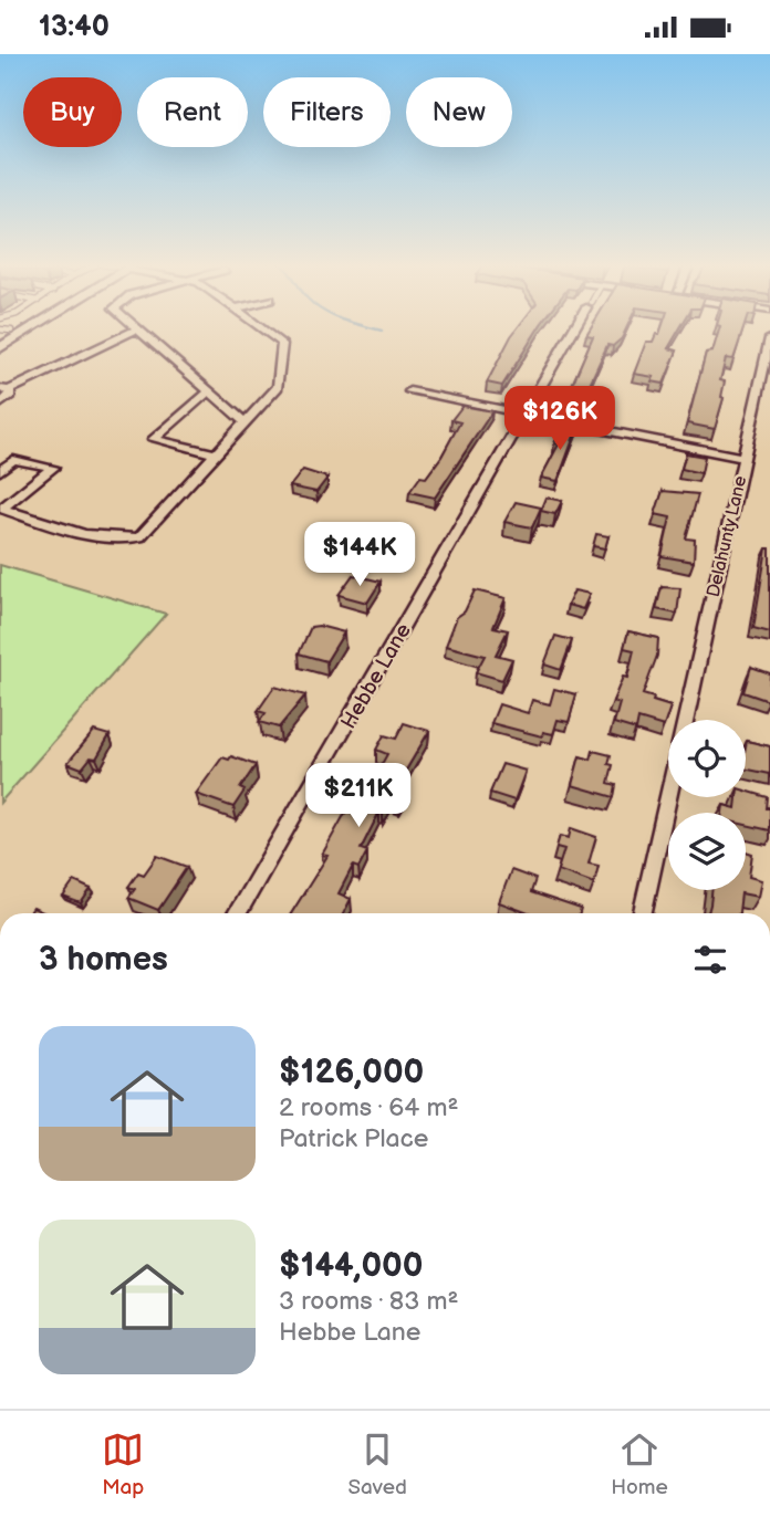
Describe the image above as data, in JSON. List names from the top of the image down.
{
  "streets": {
    "street": ["Delahunty Lane", "Hebbe Lane"]
  },
  "page": {
    "status": "13:40",
    "chip": [
      "Buy",
      "Rent",
      "Filters",
      "New"
    ],
    "price": ["$126K", "$144K", "$211K"],
    "heading": "3 homes",
    "list": [
      {
        "name": "$126,000",
        "note": "2 rooms · 64 m² · Patrick Place"
      },
      {
        "name": "$144,000",
        "note": "3 rooms · 83 m² · Hebbe Lane"
      }
    ],
    "tabs": ["Map", "Saved", "Home"]
  }
}
